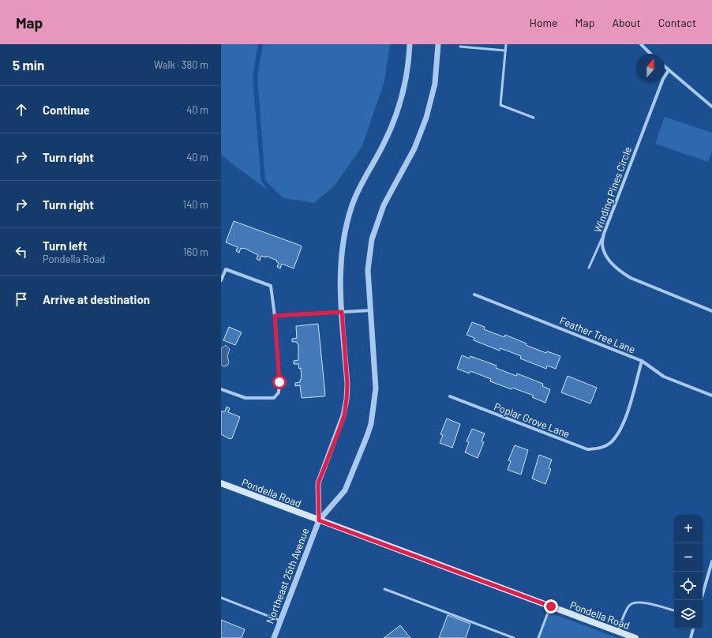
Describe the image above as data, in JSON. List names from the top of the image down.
{
  "streets": {
    "main road": ["Pondella Road"],
    "street": [
      "Winding Pines Circle",
      "Feather Tree Lane",
      "Poplar Grove Lane",
      "Northeast 25th Avenue"
    ]
  },
  "crossings": [
    ["Feather Tree Lane", "Poplar Grove Lane"],
    ["Pondella Road", "Northeast 25th Avenue"]
  ],
  "north": "top",
  "page": {
    "header": "Map",
    "nav": [
      "Home",
      "Map",
      "About",
      "Contact"
    ],
    "heading": ["5 min", "Walk · 380 m"],
    "list": [
      ["Continue", "40 m"],
      ["Turn right", "40 m"],
      ["Turn right", "140 m"],
      ["Turn left", "Pondella Road", "160 m"],
      "Arrive at destination"
    ],
    "map_buttons": ["+", "−"]
  }
}
